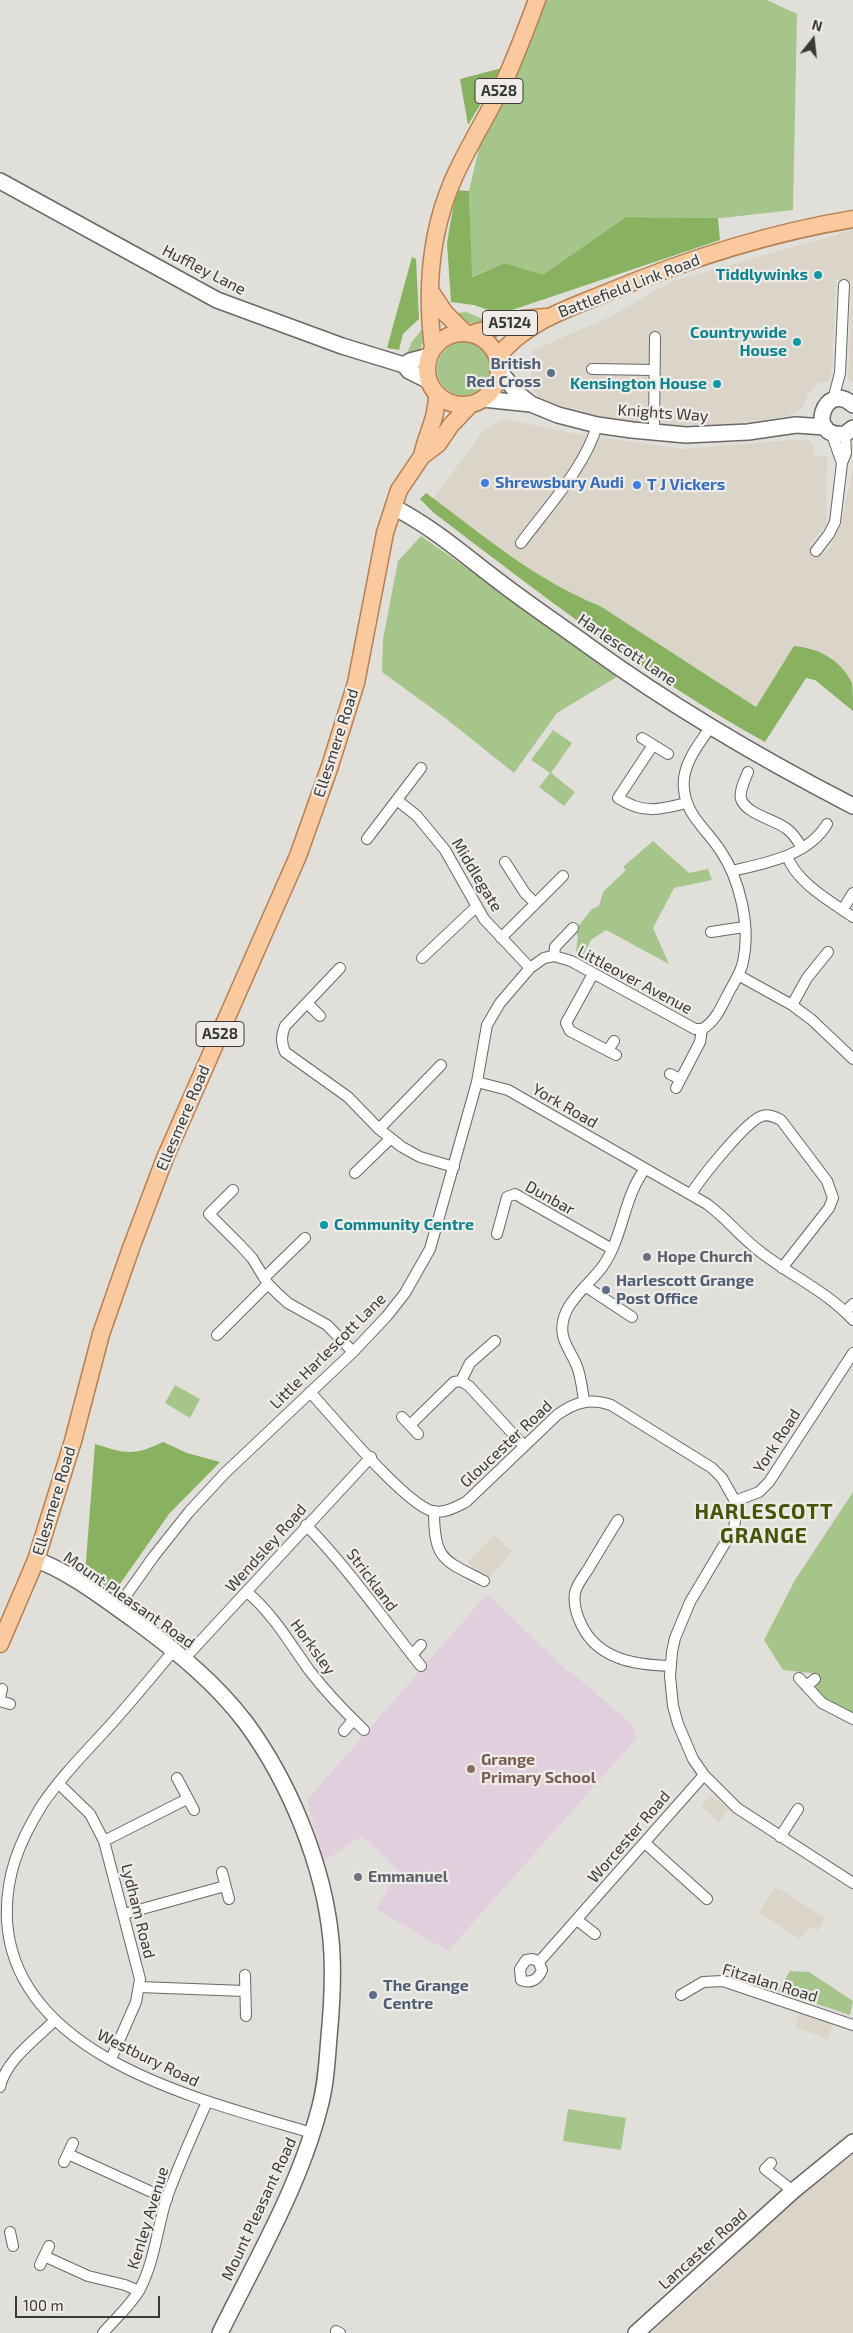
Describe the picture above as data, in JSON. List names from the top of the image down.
{
  "streets": {
    "main road": [
      "A528",
      "Battlefield Link Road",
      "A5124",
      "Ellesmere Road"
    ],
    "street": [
      "Huffley Lane",
      "Knights Way",
      "Harlescott Lane",
      "Middlegate",
      "Littleover Avenue",
      "York Road",
      "Dunbar",
      "Little Harlescott Lane",
      "Gloucester Road",
      "Wendsley Road",
      "Strickland",
      "Mount Pleasant Road",
      "Horksley",
      "Worcester Road",
      "Lydham Road",
      "Fitzalan Road",
      "Westbury Road",
      "Kenley Avenue",
      "Lancaster Road"
    ]
  },
  "crossings": [
    ["A528", "Huffley Lane"],
    ["A528", "Battlefield Link Road"],
    ["A528", "Knights Way"],
    ["A528", "Ellesmere Road"],
    ["Huffley Lane", "Battlefield Link Road"],
    ["Huffley Lane", "Knights Way"],
    ["Huffley Lane", "Ellesmere Road"],
    ["Battlefield Link Road", "Knights Way"],
    ["Battlefield Link Road", "Ellesmere Road"],
    ["Knights Way", "Ellesmere Road"],
    ["Harlescott Lane", "Ellesmere Road"],
    ["Ellesmere Road", "Mount Pleasant Road"],
    ["Middlegate", "Little Harlescott Lane"],
    ["Littleover Avenue", "Little Harlescott Lane"],
    ["York Road", "Little Harlescott Lane"],
    ["Little Harlescott Lane", "Mount Pleasant Road"],
    ["Wendsley Road", "Strickland"],
    ["Wendsley Road", "Mount Pleasant Road"],
    ["Wendsley Road", "Horksley"],
    ["Wendsley Road", "Westbury Road"],
    ["Mount Pleasant Road", "Westbury Road"],
    ["Lydham Road", "Westbury Road"],
    ["Westbury Road", "Kenley Avenue"]
  ],
  "districts": ["HARLESCOTT GRANGE"],
  "places": [
    "Tiddlywinks",
    "Countrywide House",
    "British Red Cross",
    "Kensington House",
    "Shrewsbury Audi",
    "T J Vickers",
    "Community Centre",
    "Hope Church",
    "Harlescott Grange Post Office",
    "Grange Primary School",
    "Emmanuel",
    "The Grange Centre"
  ],
  "scale_bar": "100 m",
  "north": "top"
}
